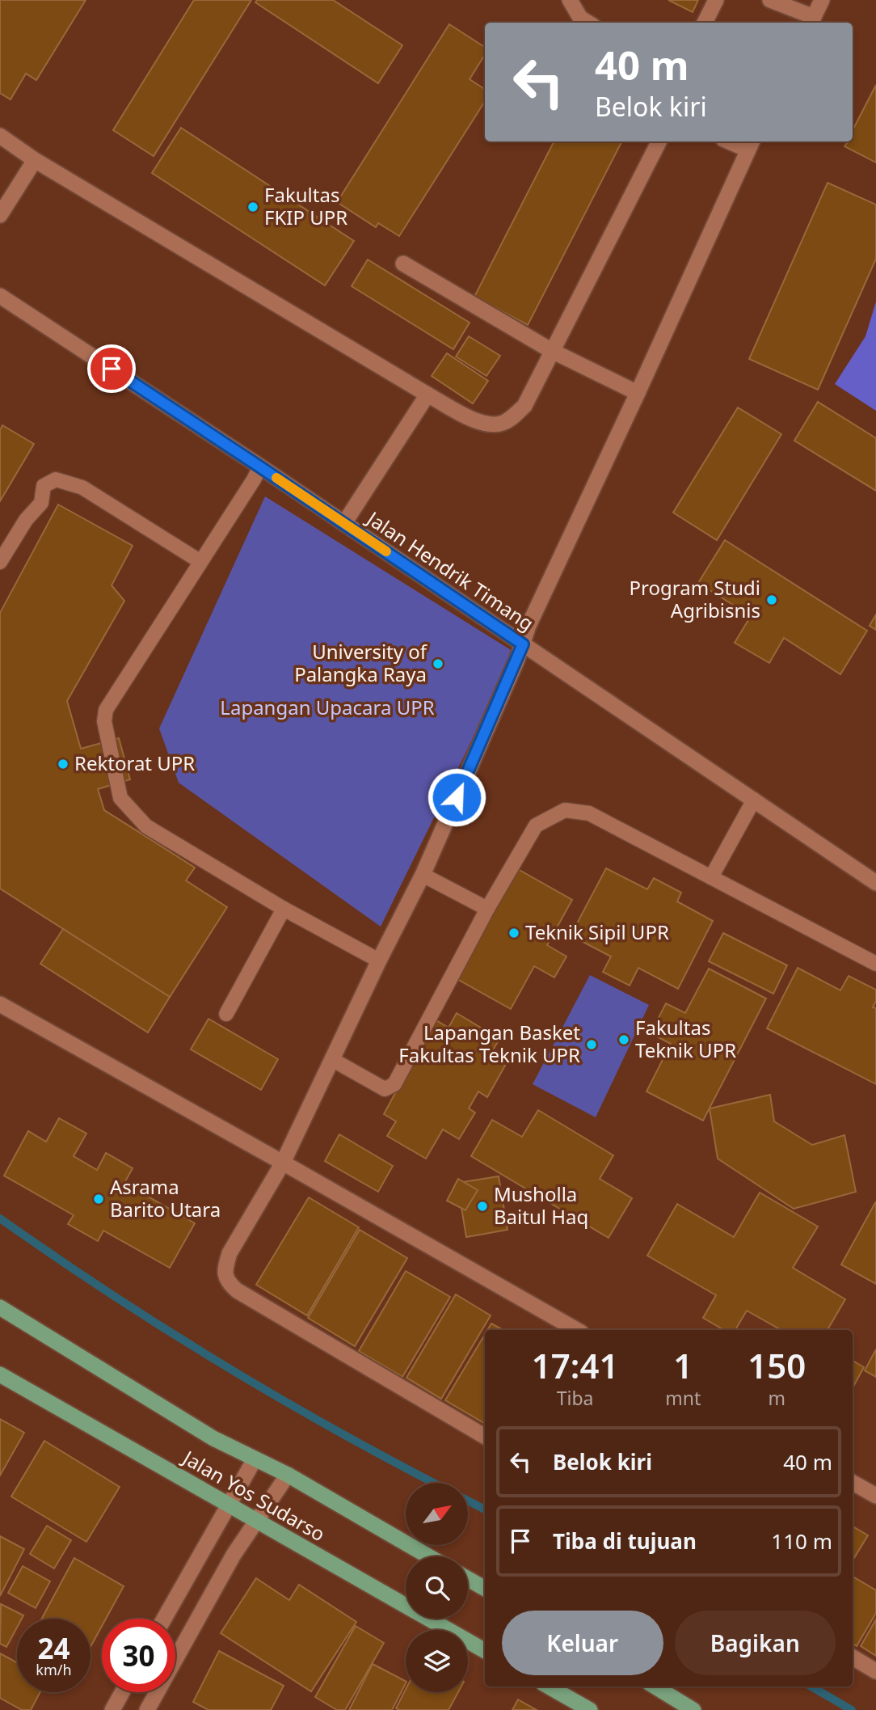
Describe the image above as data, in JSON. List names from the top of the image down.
{
  "streets": {
    "main road": ["Jalan Yos Sudarso"],
    "street": ["Jalan Hendrik Timang"]
  },
  "parks": ["Lapangan Upacara UPR"],
  "places": [
    "Fakultas FKIP UPR",
    "Program Studi Agribisnis",
    "University of Palangka Raya",
    "Rektorat UPR",
    "Teknik Sipil UPR",
    "Fakultas Teknik UPR",
    "Lapangan Basket Fakultas Teknik UPR",
    "Asrama Barito Utara",
    "Musholla Baitul Haq"
  ],
  "north": "top right",
  "page": {
    "turn": ["40 m", "Belok kiri"],
    "eta": [
      "17:41",
      "Tiba",
      "1",
      "mnt",
      "150",
      "m"
    ],
    "list": [
      {
        "name": "Belok kiri",
        "value": "40 m"
      },
      {
        "name": "Tiba di tujuan",
        "value": "110 m"
      }
    ],
    "buttons": ["Keluar", "Bagikan"],
    "speed": "24 km/h",
    "limit": "30"
  }
}
